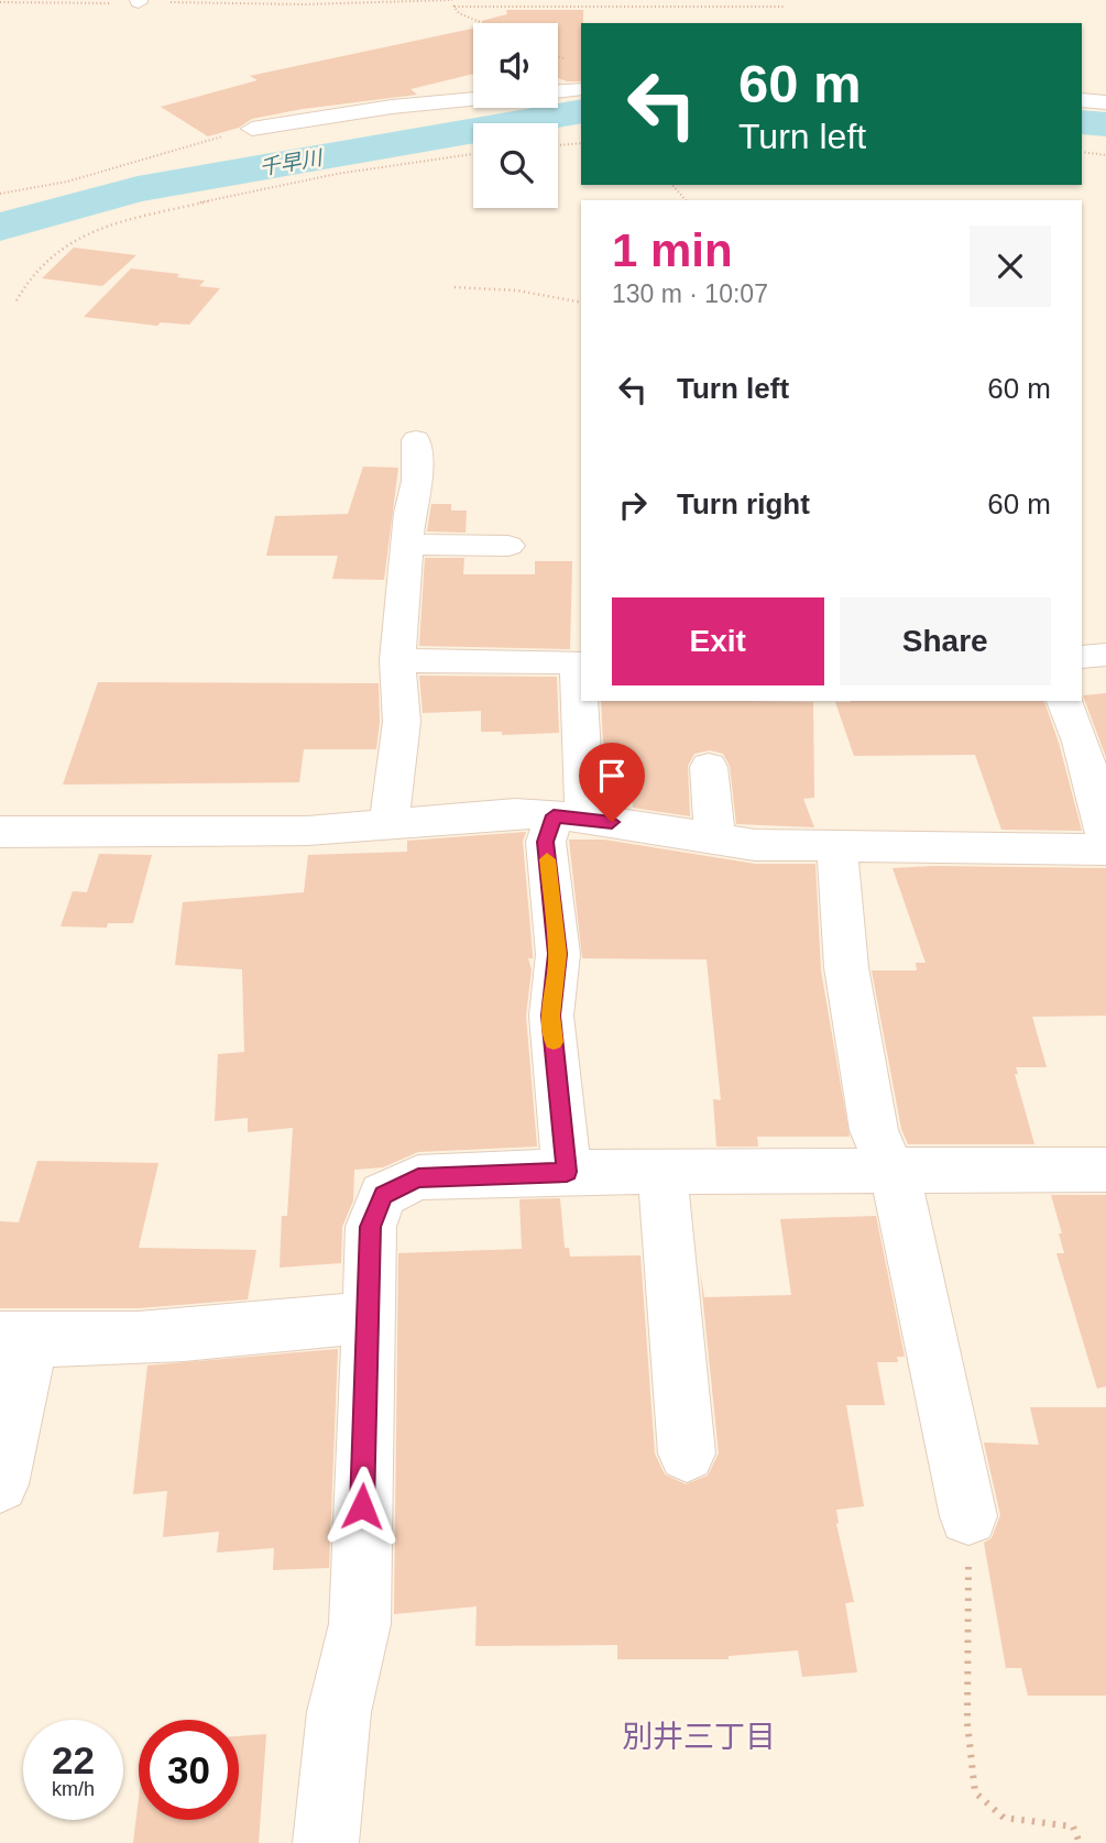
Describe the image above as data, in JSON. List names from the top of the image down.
{
  "districts": ["別井三丁目"],
  "water": ["千早川"],
  "page": {
    "turn": ["60 m", "Turn left"],
    "heading": ["1 min", "130 m · 10:07"],
    "list": [
      {
        "name": "Turn left",
        "value": "60 m"
      },
      {
        "name": "Turn right",
        "value": "60 m"
      }
    ],
    "buttons": ["Exit", "Share"],
    "speed": "22 km/h",
    "limit": "30"
  }
}
